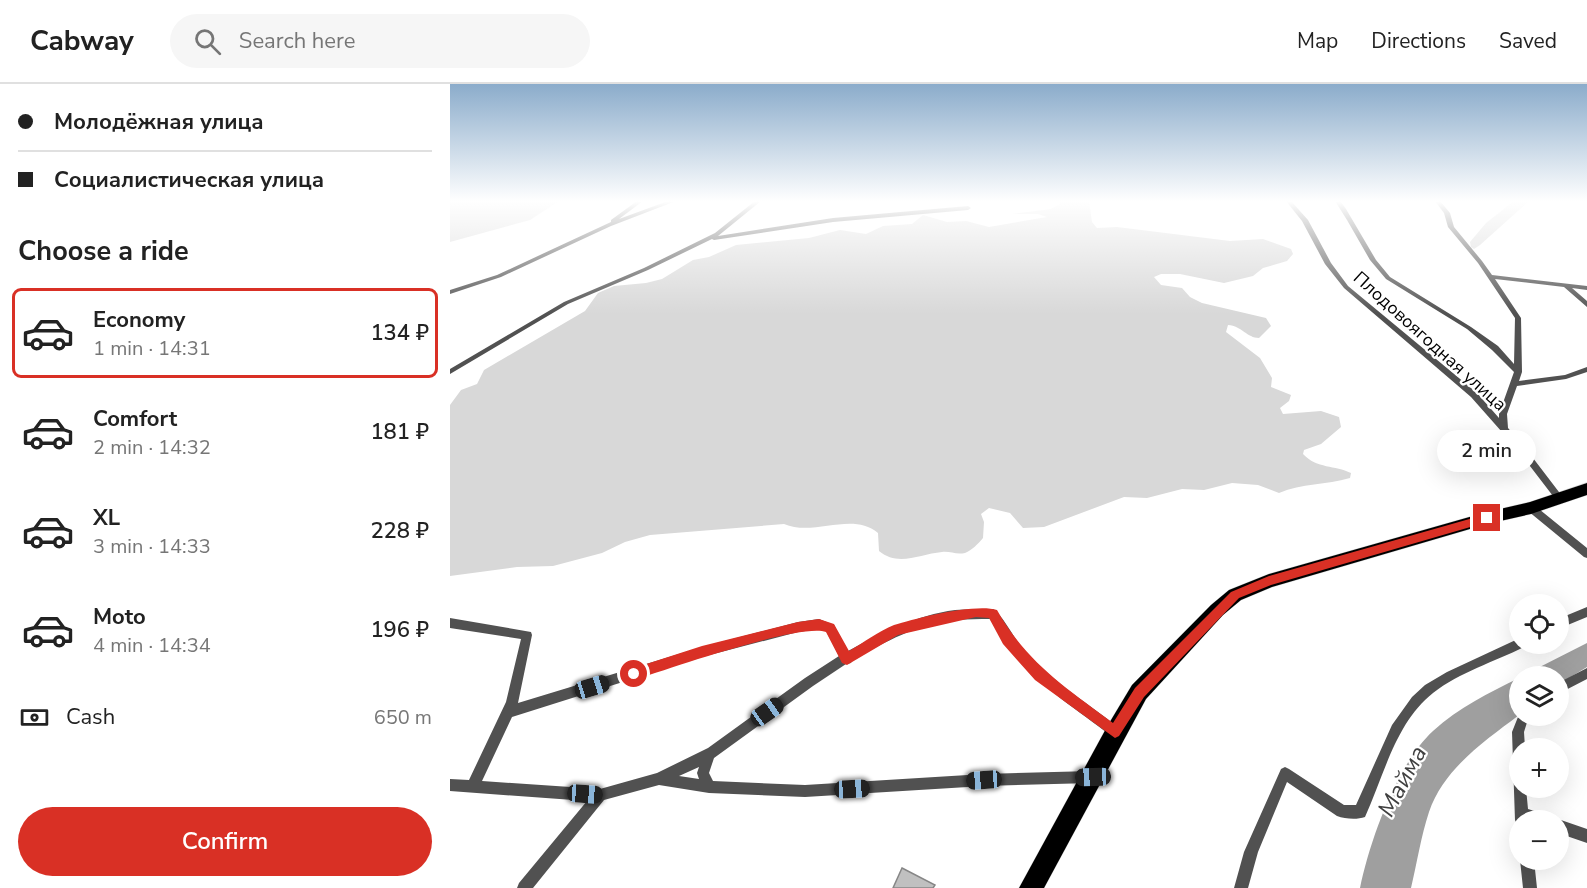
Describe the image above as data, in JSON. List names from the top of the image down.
{
  "streets": {
    "street": ["Плодовоягодная улица"]
  },
  "water": ["Майма"],
  "page": {
    "header": "Cabway",
    "search": "Search here",
    "nav": ["Map", "Directions", "Saved"],
    "banner": ["Молодёжная улица", "Социалистическая улица"],
    "heading": "Choose a ride",
    "list": [
      {
        "name": "Economy",
        "note": "1 min · 14:31",
        "value": "134 ₽"
      },
      {
        "name": "Comfort",
        "note": "2 min · 14:32",
        "value": "181 ₽"
      },
      {
        "name": "XL",
        "note": "3 min · 14:33",
        "value": "228 ₽"
      },
      {
        "name": "Moto",
        "note": "4 min · 14:34",
        "value": "196 ₽"
      }
    ],
    "bubble": "2 min",
    "map_buttons": ["+", "−"],
    "pay": ["Cash", "650 m"],
    "buttons": "Confirm"
  }
}
